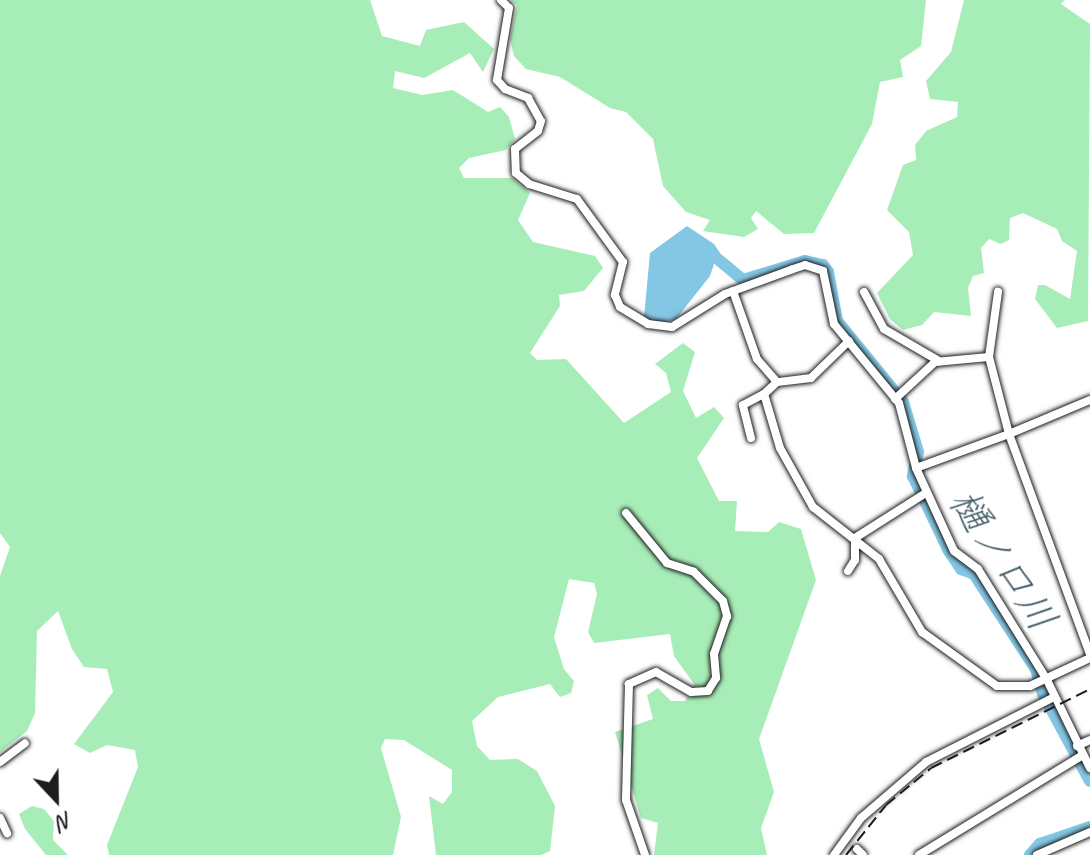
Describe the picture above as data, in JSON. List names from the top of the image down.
{
  "water": ["樋ノ口川"],
  "north": "bottom"
}
